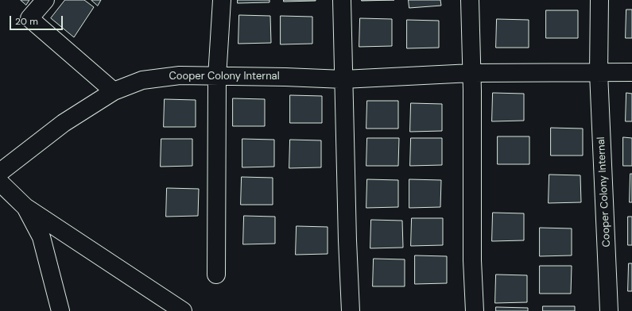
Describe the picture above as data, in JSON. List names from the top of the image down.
{
  "streets": {
    "street": ["Cooper Colony Internal"]
  },
  "scale_bar": "20 m"
}
